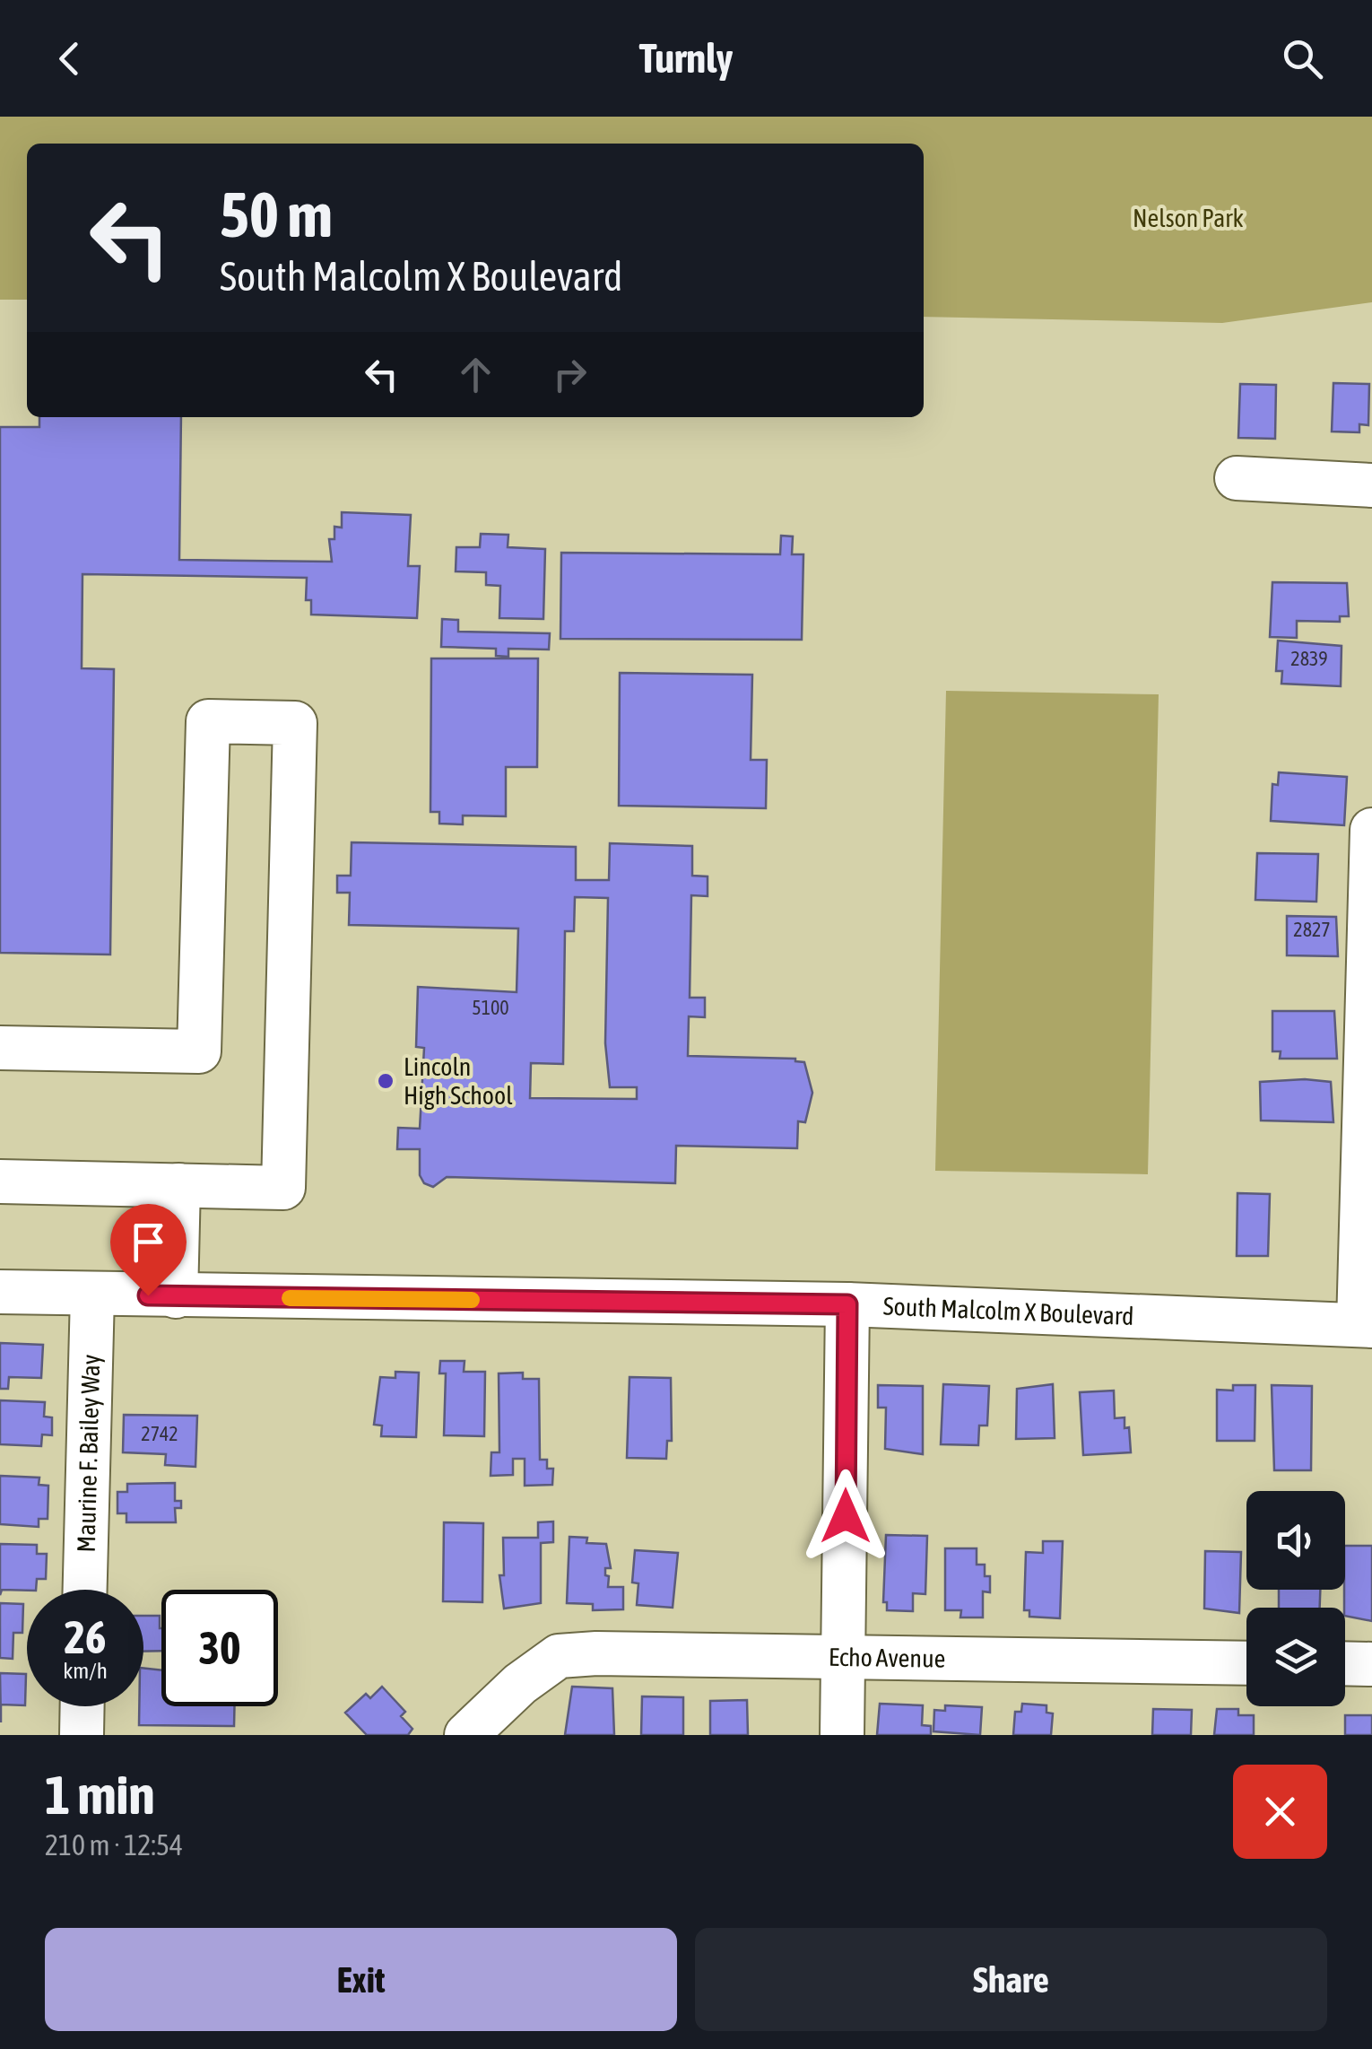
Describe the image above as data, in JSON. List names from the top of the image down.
{
  "streets": {
    "street": ["South Malcolm X Boulevard", "Maurine F. Bailey Way", "Echo Avenue"]
  },
  "crossings": [
    ["South Malcolm X Boulevard", "Maurine F. Bailey Way"]
  ],
  "parks": ["Nelson Park"],
  "places": ["Lincoln High School"],
  "house_numbers": [
    "2839",
    "2827",
    "5100",
    "2742"
  ],
  "page": {
    "header": "Turnly",
    "turn": ["50 m", "South Malcolm X Boulevard"],
    "speed": "26 km/h",
    "limit": "30",
    "heading": ["1 min", "210 m · 12:54"],
    "buttons": ["Exit", "Share"]
  }
}
